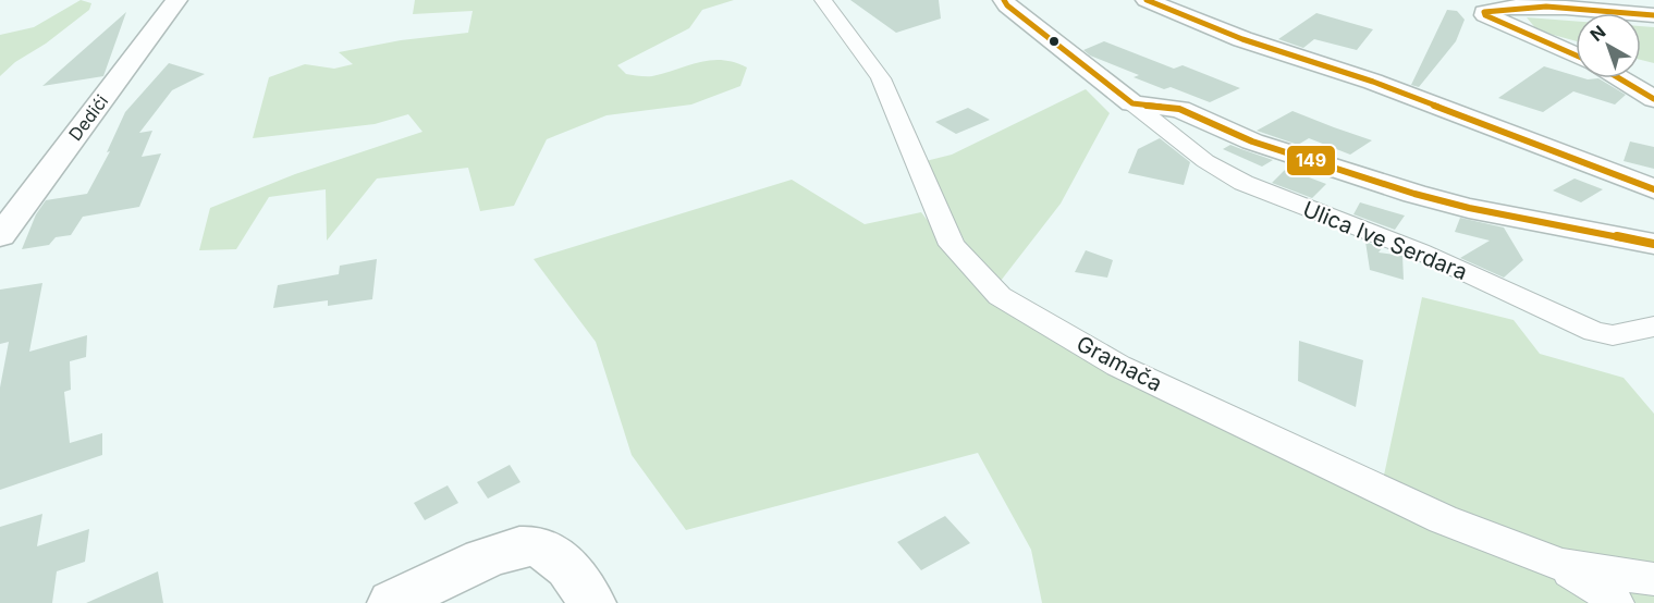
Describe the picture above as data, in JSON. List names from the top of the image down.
{
  "streets": {
    "street": ["Dedići", "Ulica Ive Serdara", "Gramača"]
  },
  "lines": ["transit line 149"],
  "north": "top left"
}
